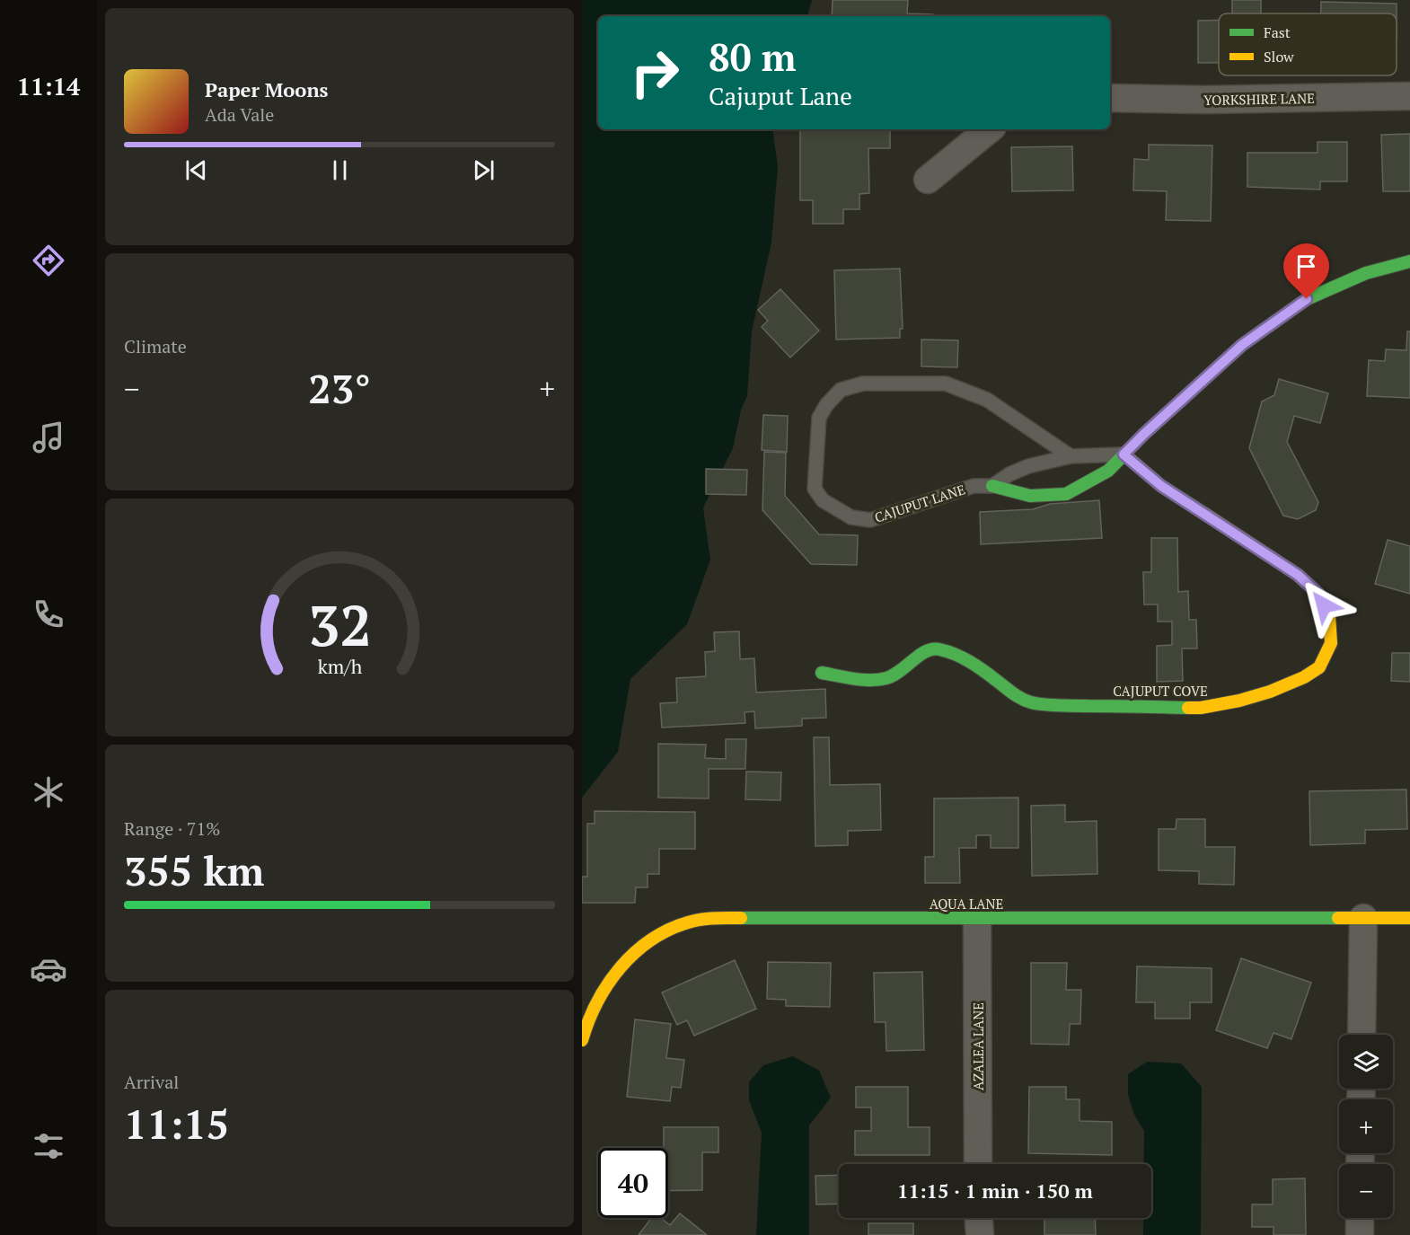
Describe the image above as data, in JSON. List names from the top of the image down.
{
  "streets": {
    "street": [
      "YORKSHIRE LANE",
      "CAJUPUT LANE",
      "CAJUPUT COVE",
      "AQUA LANE",
      "AZALEA LANE"
    ]
  },
  "crossings": [
    ["CAJUPUT LANE", "CAJUPUT COVE"],
    ["AQUA LANE", "AZALEA LANE"]
  ],
  "legend": ["Fast", "Slow"],
  "page": {
    "tabs": "11:14",
    "turn": ["80 m", "Cajuput Lane"],
    "song": ["Paper Moons", "Ada Vale"],
    "tile": [
      "Climate",
      ["Range · 71%", "355 km"],
      ["Arrival", "11:15"]
    ],
    "heat": ["−", "23°", "+"],
    "map_buttons": ["+", "−"],
    "limit": "40",
    "trip": "11:15 · 1 min · 150 m",
    "gauge": ["32", "km/h"]
  }
}
